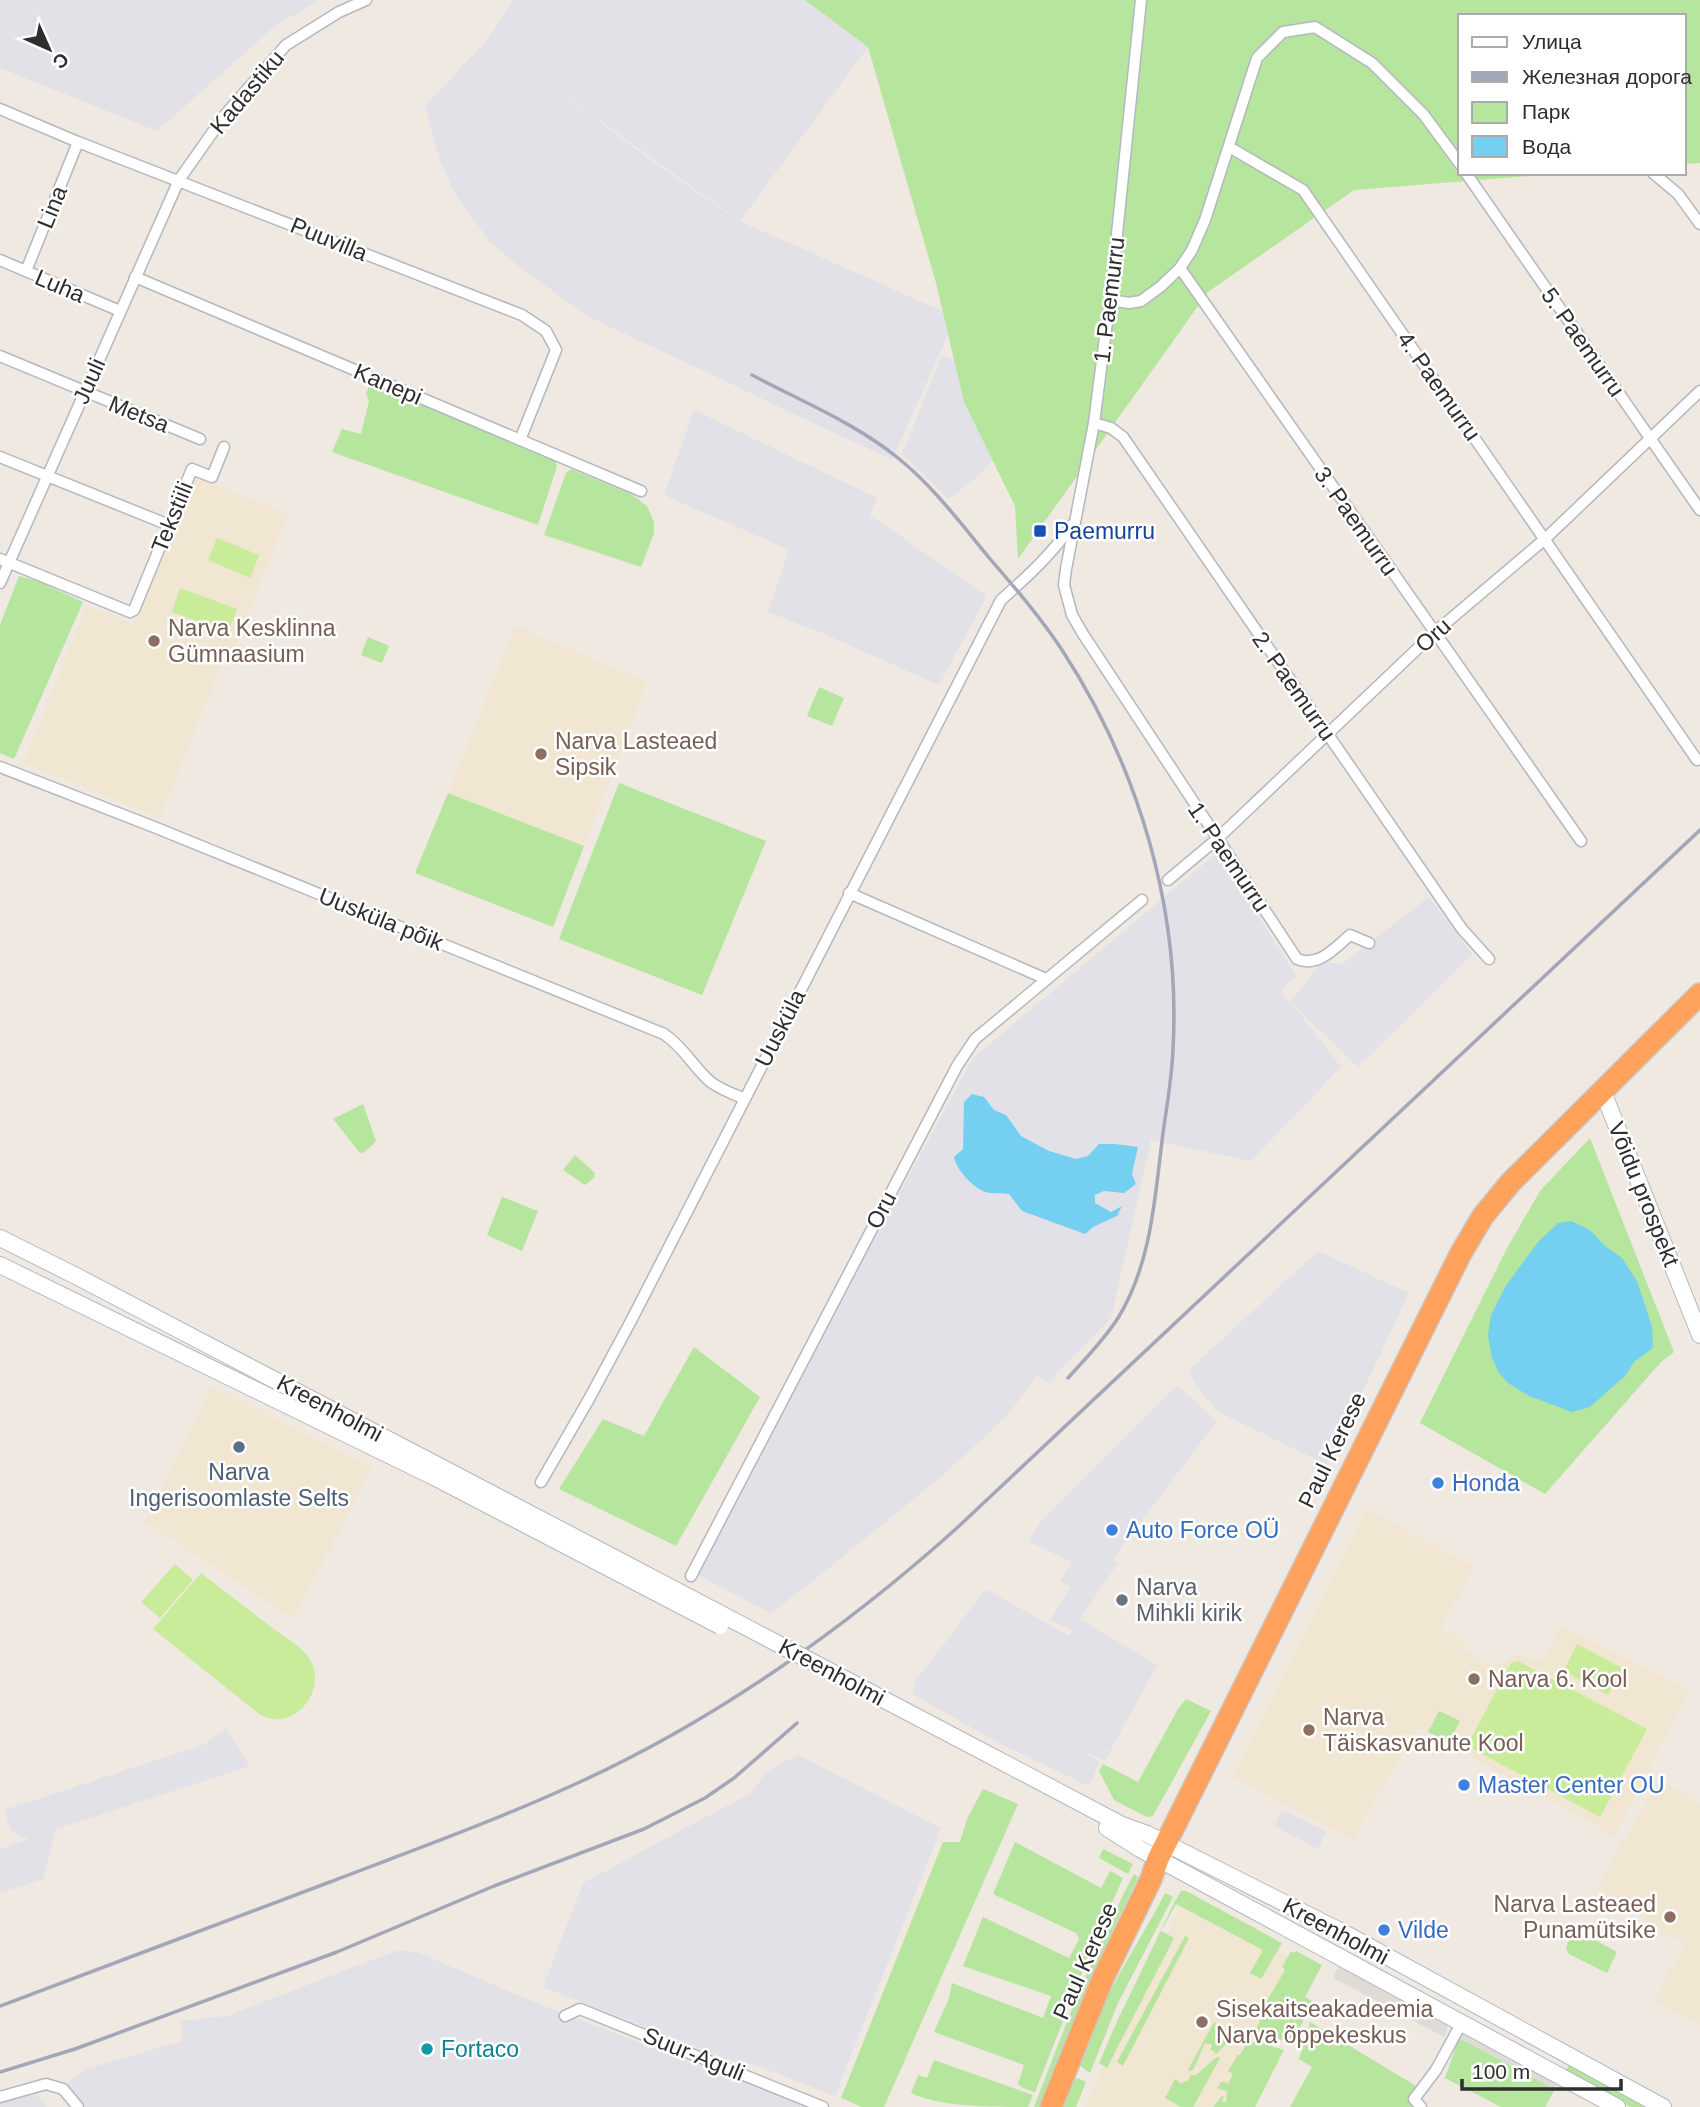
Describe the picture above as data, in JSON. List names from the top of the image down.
{
  "streets": {
    "highway": ["Paul Kerese"],
    "main road": ["Võidu prospekt", "Kreenholmi"],
    "street": [
      "Kadastiku",
      "Lina",
      "Puuvilla",
      "Luha",
      "1. Paemurru",
      "5. Paemurru",
      "Juuli",
      "Kanepi",
      "4. Paemurru",
      "Metsa",
      "Tekstiili",
      "3. Paemurru",
      "Oru",
      "2. Paemurru",
      "Uusküla põik",
      "Uusküla",
      "Suur-Aguli"
    ]
  },
  "crossings": [
    ["Kadastiku", "Puuvilla"],
    ["Kadastiku", "Juuli"],
    ["Lina", "Puuvilla"],
    ["Lina", "Luha"],
    ["Puuvilla", "Juuli"],
    ["Puuvilla", "Kanepi"],
    ["Luha", "Juuli"],
    ["1. Paemurru", "Oru"],
    ["1. Paemurru", "2. Paemurru"],
    ["1. Paemurru", "Uusküla"],
    ["5. Paemurru", "Oru"],
    ["Juuli", "Kanepi"],
    ["Juuli", "Metsa"],
    ["Juuli", "Tekstiili"],
    ["4. Paemurru", "Oru"],
    ["3. Paemurru", "Oru"],
    ["Oru", "2. Paemurru"],
    ["Uusküla põik", "Uusküla"],
    ["Võidu prospekt", "Paul Kerese"],
    ["Kreenholmi", "Paul Kerese"]
  ],
  "places": {
    "transit": ["Paemurru"],
    "other": [
      "Narva Kesklinna Gümnaasium",
      "Narva Lasteaed Sipsik",
      "Narva Ingerisoomlaste Selts",
      "Honda",
      "Auto Force OÜ",
      "Narva Mihkli kirik",
      "Narva 6. Kool",
      "Narva Täiskasvanute Kool",
      "Master Center OU",
      "Narva Lasteaed Punamütsike",
      "Vilde",
      "Sisekaitseakadeemia Narva õppekeskus",
      "Fortaco"
    ]
  },
  "legend": [
    "Улица",
    "Железная дорога",
    "Парк",
    "Вода"
  ],
  "scale_bar": "100 m",
  "north": "bottom right"
}
